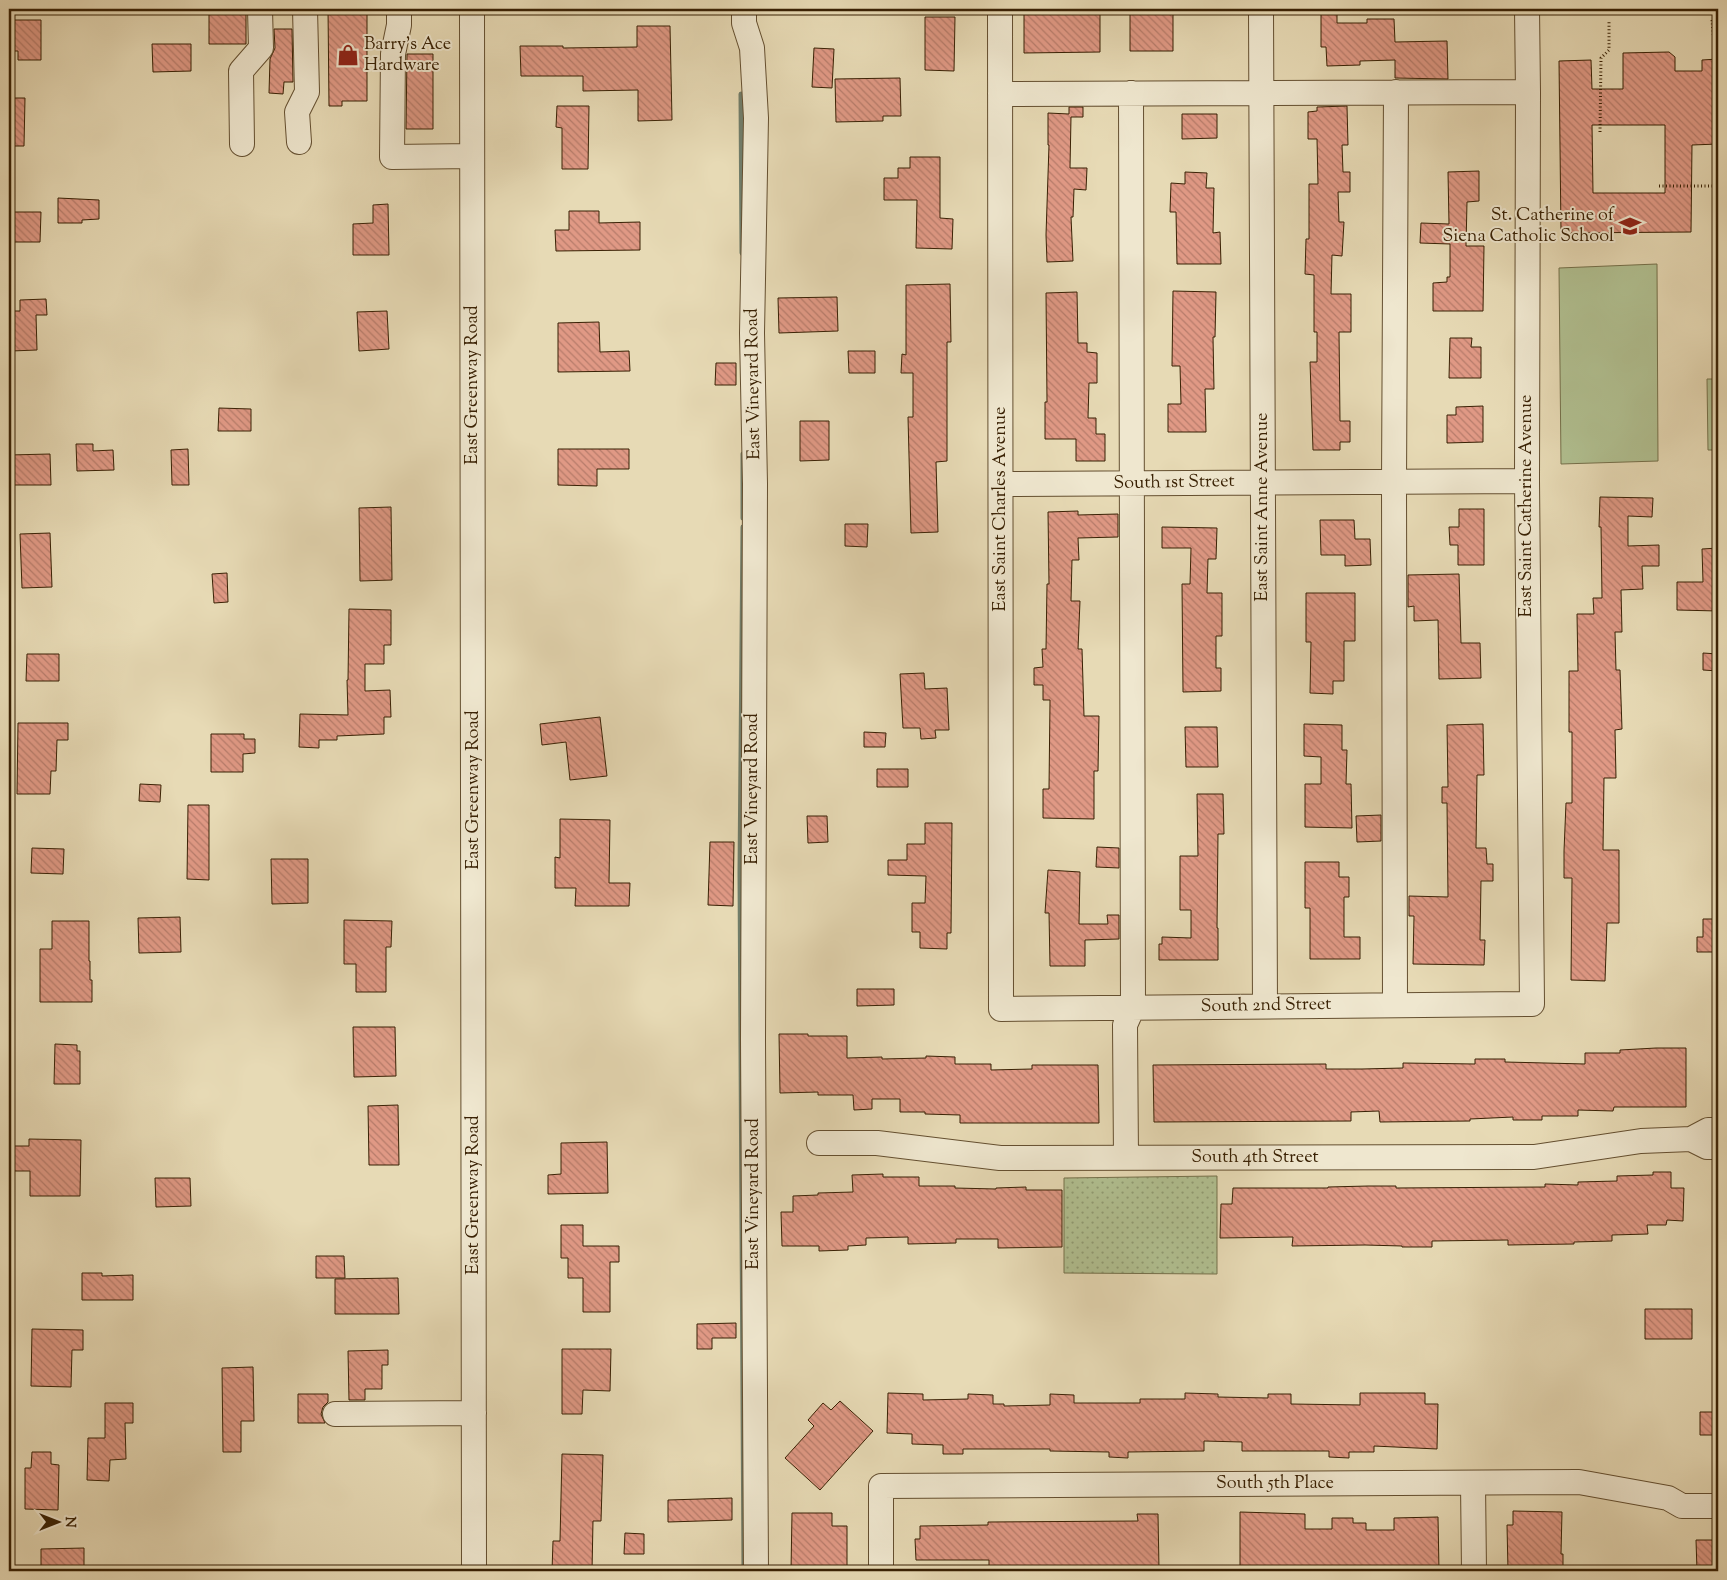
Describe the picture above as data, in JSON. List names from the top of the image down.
{
  "streets": {
    "street": [
      "East Vineyard Road",
      "East Greenway Road",
      "South 1st Street",
      "East Saint Catherine Avenue",
      "East Saint Anne Avenue",
      "East Saint Charles Avenue",
      "South 2nd Street",
      "South 4th Street",
      "South 5th Place"
    ]
  },
  "crossings": [
    ["South 1st Street", "East Saint Catherine Avenue"],
    ["South 1st Street", "East Saint Anne Avenue"],
    ["South 1st Street", "East Saint Charles Avenue"],
    ["East Saint Catherine Avenue", "South 2nd Street"],
    ["East Saint Anne Avenue", "South 2nd Street"],
    ["East Saint Charles Avenue", "South 2nd Street"]
  ],
  "places": {
    "shop": ["Barry's Ace Hardware"],
    "school or university": ["St. Catherine of Siena Catholic School"]
  },
  "north": "right"
}
